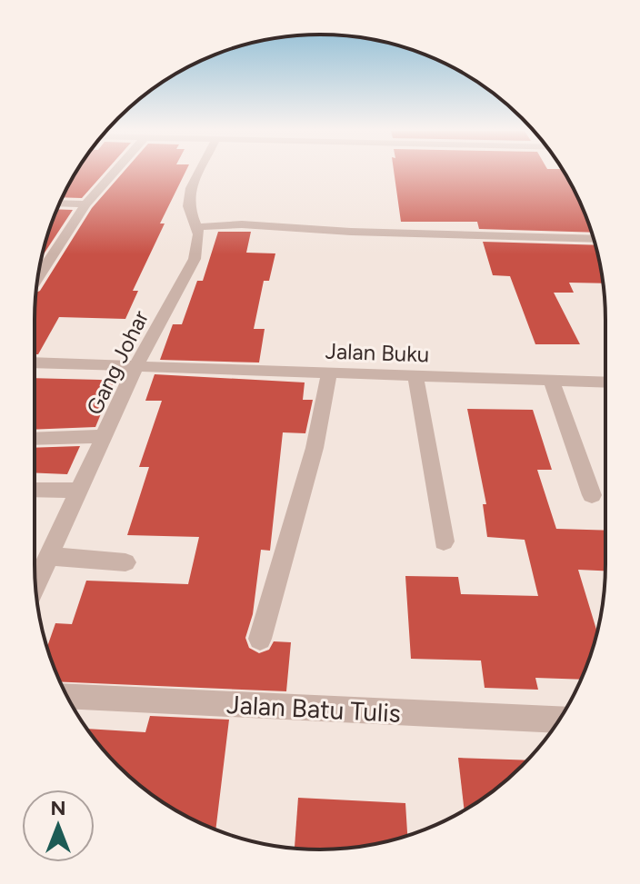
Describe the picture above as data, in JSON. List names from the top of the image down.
{
  "streets": {
    "street": ["Jalan Buku", "Gang Johar", "Jalan Batu Tulis"]
  },
  "crossings": [
    ["Jalan Buku", "Gang Johar"]
  ],
  "north": "top"
}
